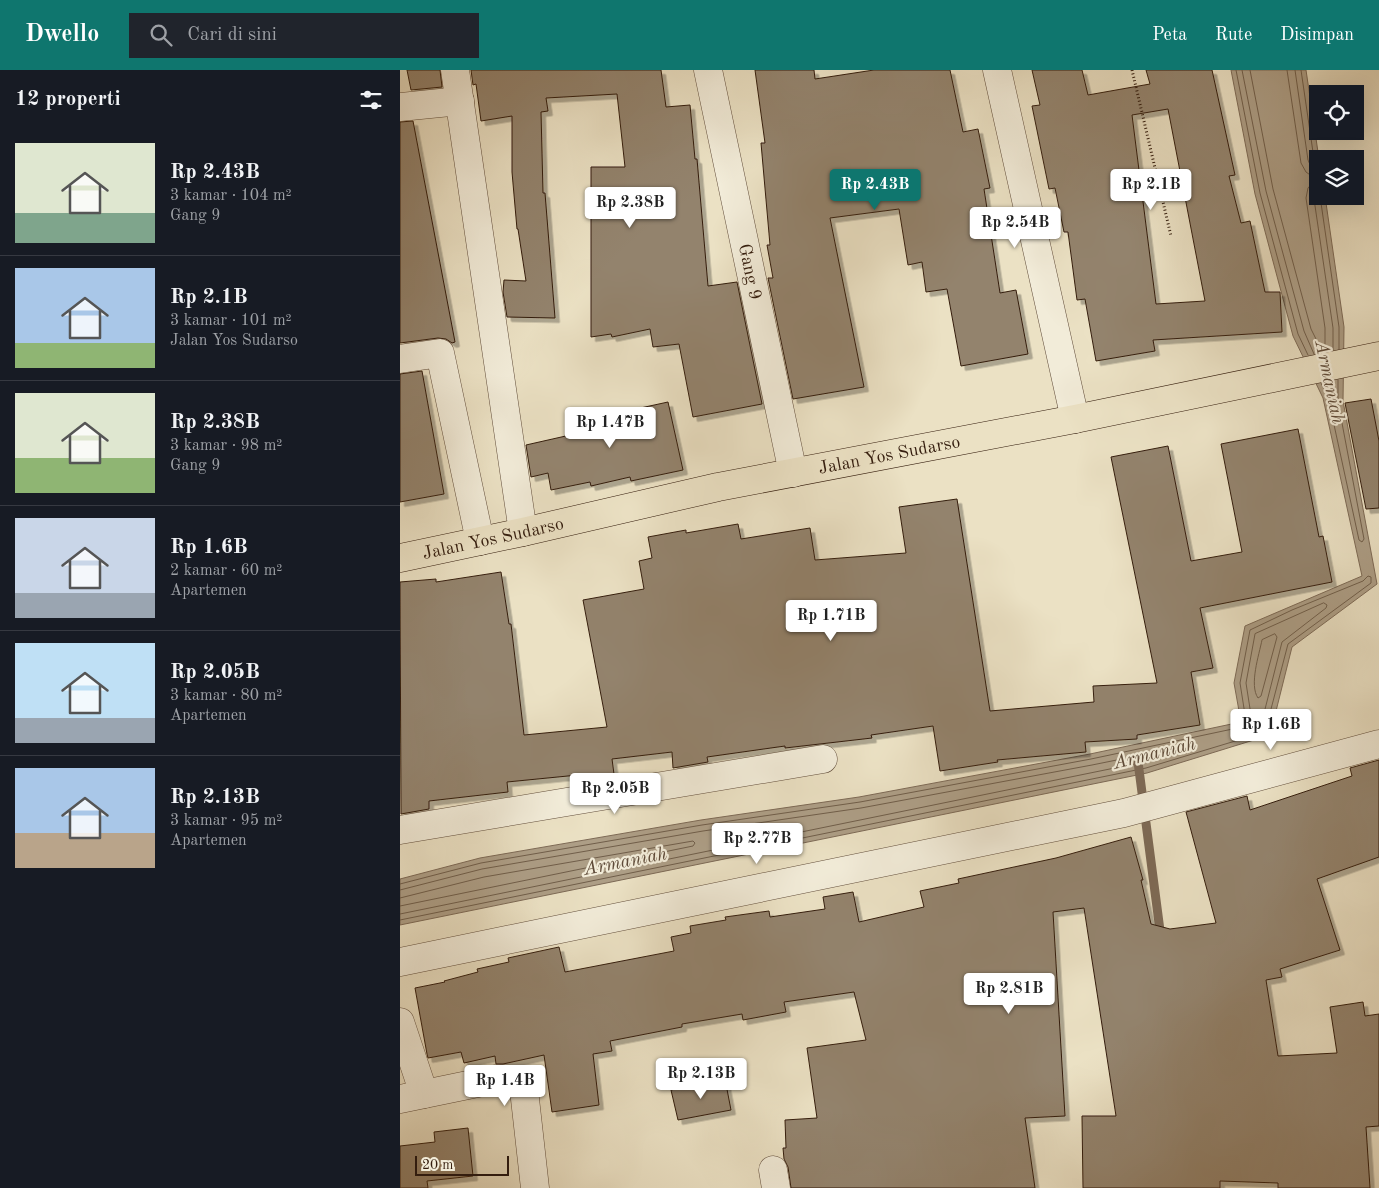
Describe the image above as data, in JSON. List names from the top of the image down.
{
  "streets": {
    "highway": ["Jalan Yos Sudarso"],
    "street": ["Gang 9"]
  },
  "crossings": [
    ["Gang 9", "Jalan Yos Sudarso"]
  ],
  "water": ["Armaniah"],
  "scale_bar": "20 m",
  "page": {
    "header": "Dwello",
    "search": "Cari di sini",
    "nav": ["Peta", "Rute", "Disimpan"],
    "heading": "12 properti",
    "list": [
      {
        "name": "Rp 2.43B",
        "note": "3 kamar · 104 m² · Gang 9"
      },
      {
        "name": "Rp 2.1B",
        "note": "3 kamar · 101 m² · Jalan Yos Sudarso"
      },
      {
        "name": "Rp 2.38B",
        "note": "3 kamar · 98 m² · Gang 9"
      },
      {
        "name": "Rp 1.6B",
        "note": "2 kamar · 60 m² · Apartemen"
      },
      {
        "name": "Rp 2.05B",
        "note": "3 kamar · 80 m² · Apartemen"
      },
      {
        "name": "Rp 2.13B",
        "note": "3 kamar · 95 m² · Apartemen"
      }
    ],
    "price": [
      "Rp 2.43B",
      "Rp 2.1B",
      "Rp 2.38B",
      "Rp 2.54B",
      "Rp 1.47B",
      "Rp 1.71B",
      "Rp 1.6B",
      "Rp 2.05B",
      "Rp 2.77B",
      "Rp 2.81B",
      "Rp 2.13B",
      "Rp 1.4B"
    ],
    "scale": "20 m"
  }
}
